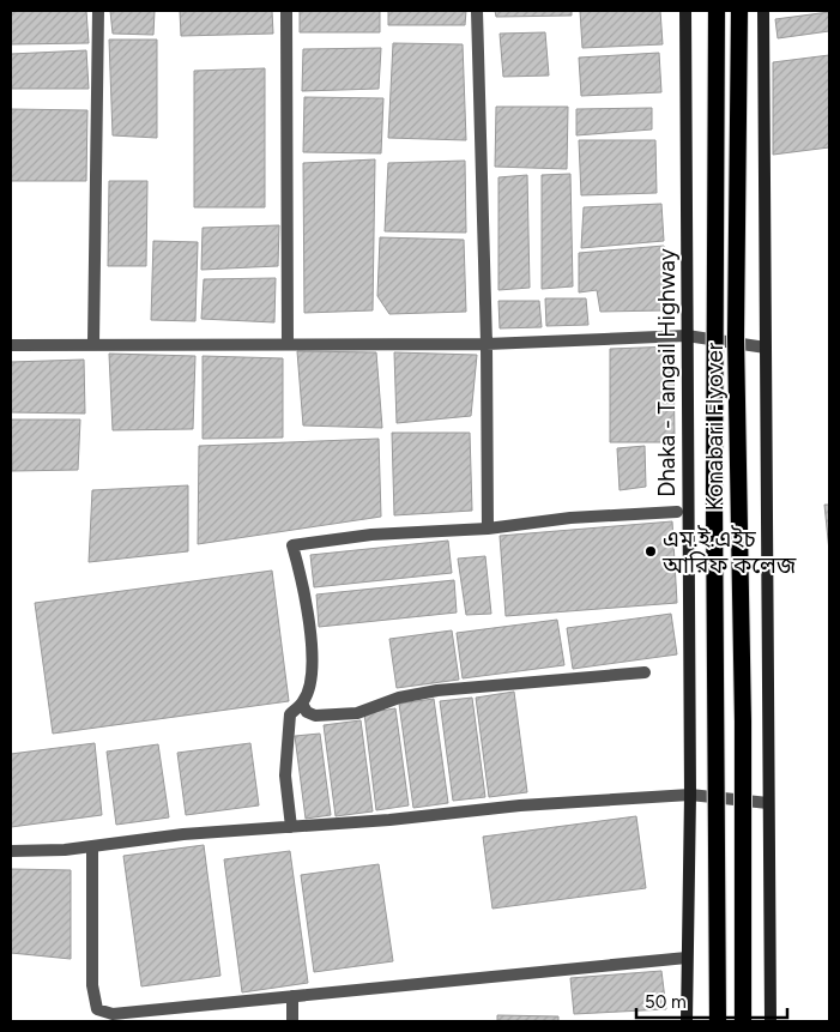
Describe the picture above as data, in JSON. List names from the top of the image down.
{
  "streets": {
    "highway": ["Konabari Flyover"],
    "main road": ["Dhaka - Tangail Highway"]
  },
  "places": ["এম.ই.এইচ আরিফ কলেজ"],
  "scale_bar": "50 m"
}
